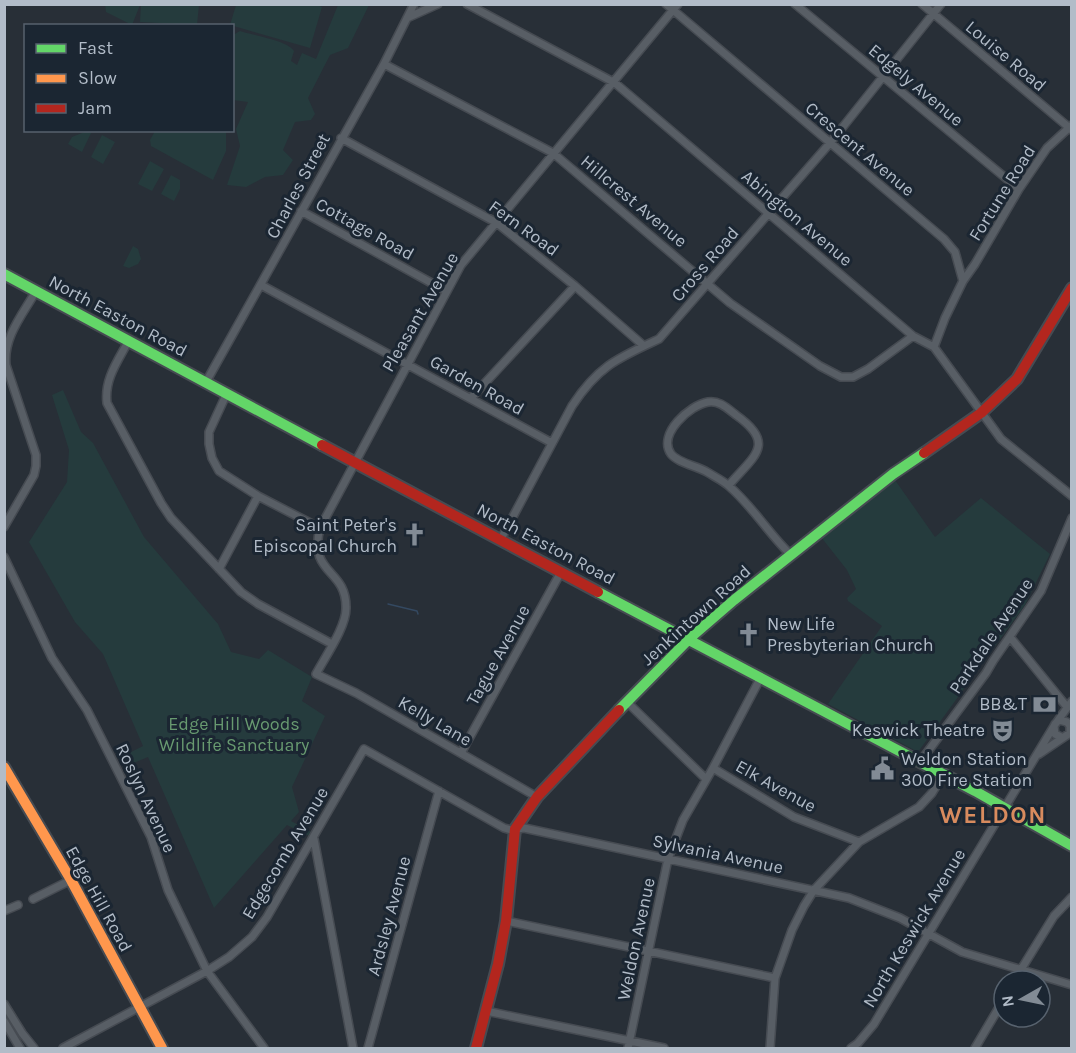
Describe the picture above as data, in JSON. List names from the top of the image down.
{
  "streets": {
    "street": [
      "Louise Road",
      "Edgely Avenue",
      "Crescent Avenue",
      "Charles Street",
      "Fortune Road",
      "Hillcrest Avenue",
      "Abington Avenue",
      "Fern Road",
      "Cottage Road",
      "Cross Road",
      "Pleasant Avenue",
      "North Easton Road",
      "Garden Road",
      "Jenkintown Road",
      "Parkdale Avenue",
      "Tague Avenue",
      "Kelly Lane",
      "Elk Avenue",
      "Roslyn Avenue",
      "Edgecomb Avenue",
      "Sylvania Avenue",
      "Edge Hill Road",
      "Ardsley Avenue",
      "North Keswick Avenue",
      "Weldon Avenue"
    ]
  },
  "crossings": [
    ["Louise Road", "Fortune Road"],
    ["Louise Road", "Cross Road"],
    ["Edgely Avenue", "Fortune Road"],
    ["Edgely Avenue", "Cross Road"],
    ["Crescent Avenue", "Fortune Road"],
    ["Crescent Avenue", "Cross Road"],
    ["Crescent Avenue", "Pleasant Avenue"],
    ["Charles Street", "Hillcrest Avenue"],
    ["Charles Street", "Fern Road"],
    ["Charles Street", "Cottage Road"],
    ["Charles Street", "North Easton Road"],
    ["Charles Street", "Garden Road"],
    ["Hillcrest Avenue", "Abington Avenue"],
    ["Hillcrest Avenue", "Cross Road"],
    ["Hillcrest Avenue", "Pleasant Avenue"],
    ["Abington Avenue", "Cross Road"],
    ["Abington Avenue", "Pleasant Avenue"],
    ["Abington Avenue", "Jenkintown Road"],
    ["Fern Road", "Cross Road"],
    ["Fern Road", "Pleasant Avenue"],
    ["Cottage Road", "Pleasant Avenue"],
    ["Cross Road", "North Easton Road"],
    ["Cross Road", "Garden Road"],
    ["Pleasant Avenue", "North Easton Road"],
    ["Pleasant Avenue", "Garden Road"],
    ["Pleasant Avenue", "Kelly Lane"],
    ["North Easton Road", "Jenkintown Road"],
    ["North Easton Road", "Parkdale Avenue"],
    ["North Easton Road", "Tague Avenue"],
    ["North Easton Road", "North Keswick Avenue"],
    ["North Easton Road", "Weldon Avenue"],
    ["Jenkintown Road", "Kelly Lane"],
    ["Jenkintown Road", "Elk Avenue"],
    ["Jenkintown Road", "Sylvania Avenue"],
    ["Tague Avenue", "Kelly Lane"],
    ["Elk Avenue", "Weldon Avenue"],
    ["Roslyn Avenue", "Edgecomb Avenue"],
    ["Edgecomb Avenue", "Sylvania Avenue"],
    ["Edgecomb Avenue", "Edge Hill Road"],
    ["Sylvania Avenue", "Ardsley Avenue"],
    ["Sylvania Avenue", "North Keswick Avenue"],
    ["Sylvania Avenue", "Weldon Avenue"]
  ],
  "districts": ["WELDON"],
  "parks": ["Edge Hill Woods Wildlife Sanctuary"],
  "places": {
    "church": ["Saint Peter's Episcopal Church", "New Life Presbyterian Church"],
    "bank": ["BB&T"],
    "theatre": ["Keswick Theatre"],
    "public building": ["Weldon Station 300 Fire Station"]
  },
  "legend": ["Fast", "Slow", "Jam"],
  "north": "left"
}
